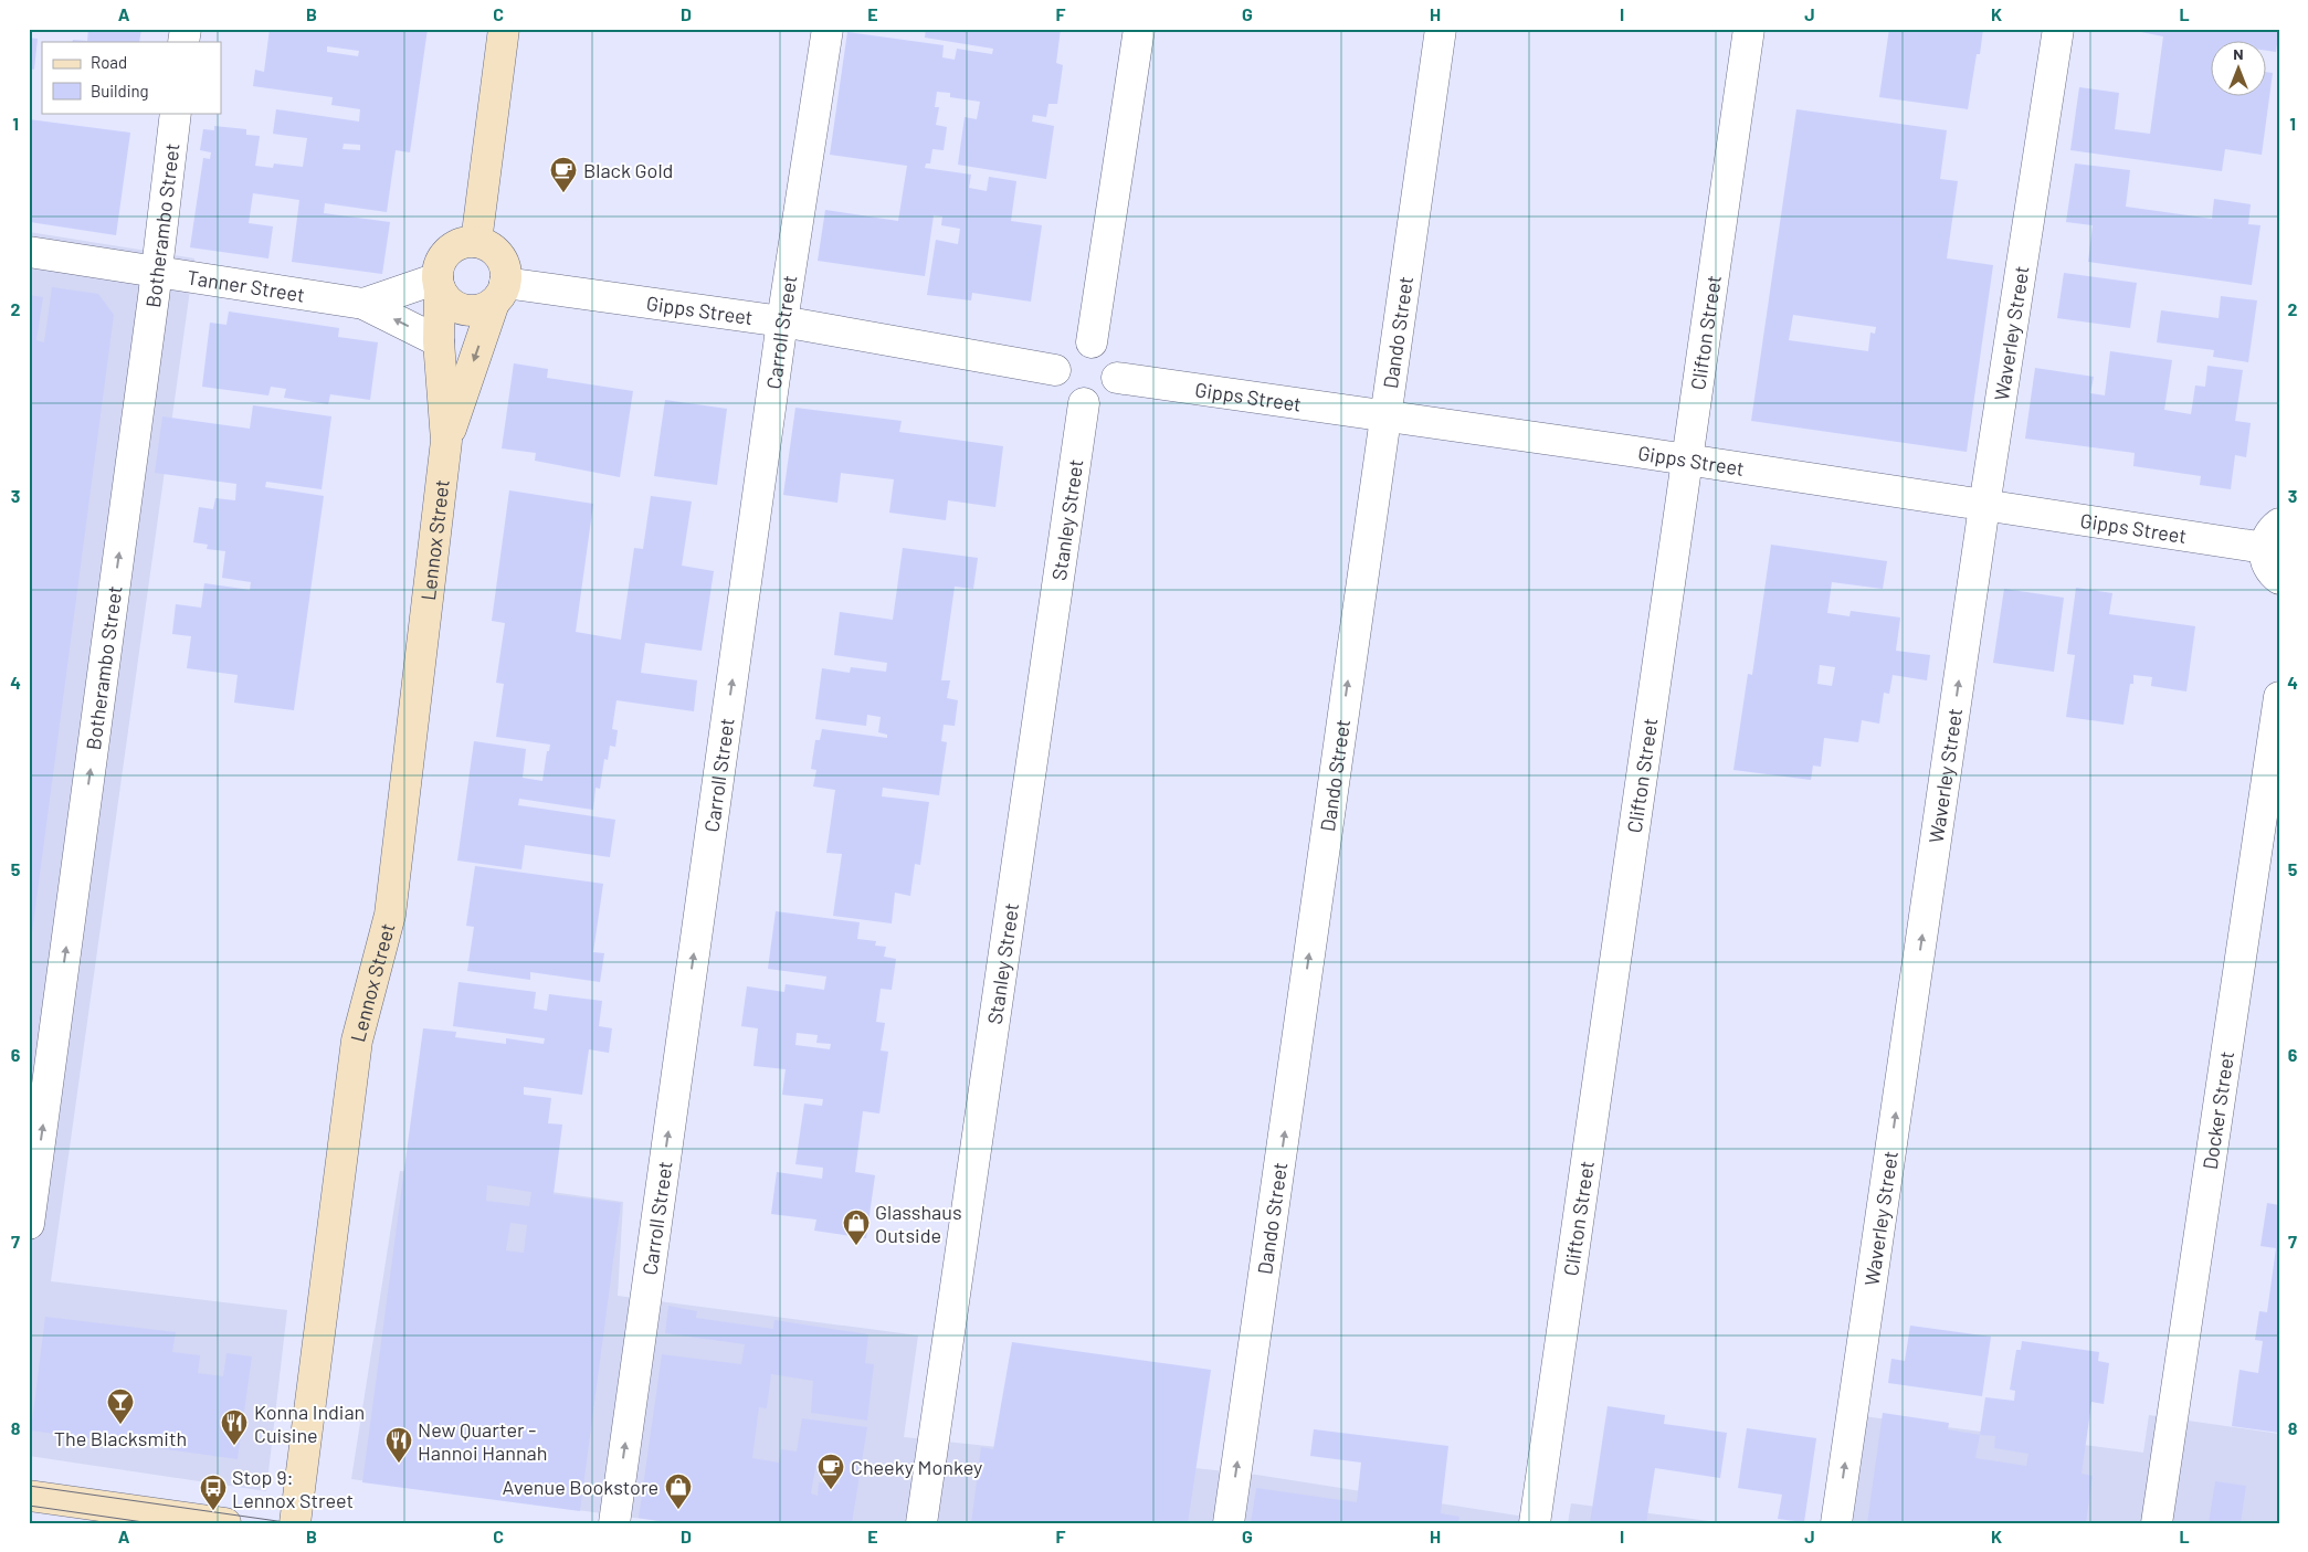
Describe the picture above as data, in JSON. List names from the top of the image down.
{
  "streets": {
    "street": [
      "Botherambo Street",
      "Tanner Street",
      "Gipps Street",
      "Carroll Street",
      "Dando Street",
      "Clifton Street",
      "Waverley Street",
      "Stanley Street",
      "Lennox Street",
      "Docker Street"
    ]
  },
  "crossings": [
    ["Botherambo Street", "Tanner Street"],
    ["Tanner Street", "Gipps Street"],
    ["Tanner Street", "Lennox Street"],
    ["Gipps Street", "Carroll Street"],
    ["Gipps Street", "Dando Street"],
    ["Gipps Street", "Clifton Street"],
    ["Gipps Street", "Waverley Street"],
    ["Gipps Street", "Stanley Street"],
    ["Gipps Street", "Lennox Street"]
  ],
  "one_way": [
    "Botherambo Street",
    "Carroll Street",
    "Dando Street",
    "Waverley Street"
  ],
  "places": {
    "cafe": ["Black Gold", "Cheeky Monkey"],
    "shop": ["Glasshaus Outside", "Avenue Bookstore"],
    "bar": ["The Blacksmith"],
    "restaurant": ["Konna Indian Cuisine", "New Quarter - Hannoi Hannah"],
    "bus stop": ["Stop 9: Lennox Street"]
  },
  "legend": ["Road", "Building"],
  "north": "top",
  "grid": {
    "columns": [
      "A",
      "B",
      "C",
      "D",
      "E",
      "F",
      "G",
      "H",
      "I",
      "J",
      "K",
      "L"
    ],
    "rows": [
      "1",
      "2",
      "3",
      "4",
      "5",
      "6",
      "7",
      "8"
    ]
  }
}
